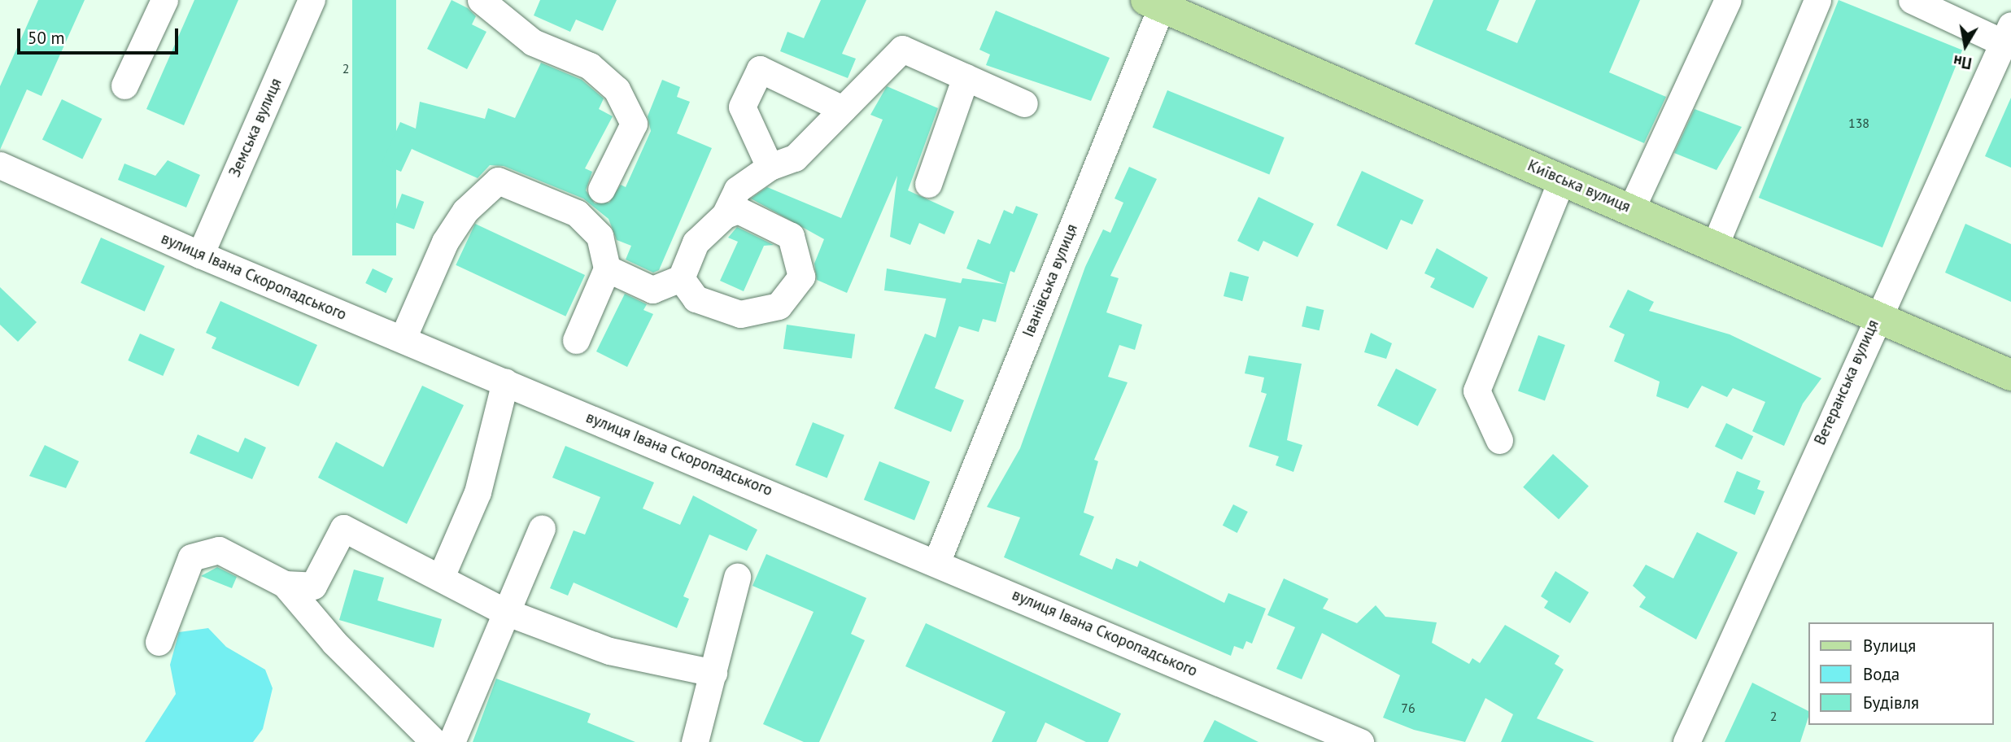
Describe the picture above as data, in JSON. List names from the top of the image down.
{
  "streets": {
    "main road": ["Київська вулиця"],
    "street": [
      "Земська вулиця",
      "вулиця Івана Скоропадського",
      "Іванівська вулиця",
      "Ветеранська вулиця"
    ]
  },
  "crossings": [
    ["Земська вулиця", "вулиця Івана Скоропадського"],
    ["Київська вулиця", "Іванівська вулиця"],
    ["Київська вулиця", "Ветеранська вулиця"],
    ["вулиця Івана Скоропадського", "Іванівська вулиця"]
  ],
  "house_numbers": [
    "2",
    "138",
    "76",
    "2"
  ],
  "legend": ["Вулиця", "Вода", "Будівля"],
  "scale_bar": "50 m",
  "north": "bottom"
}
